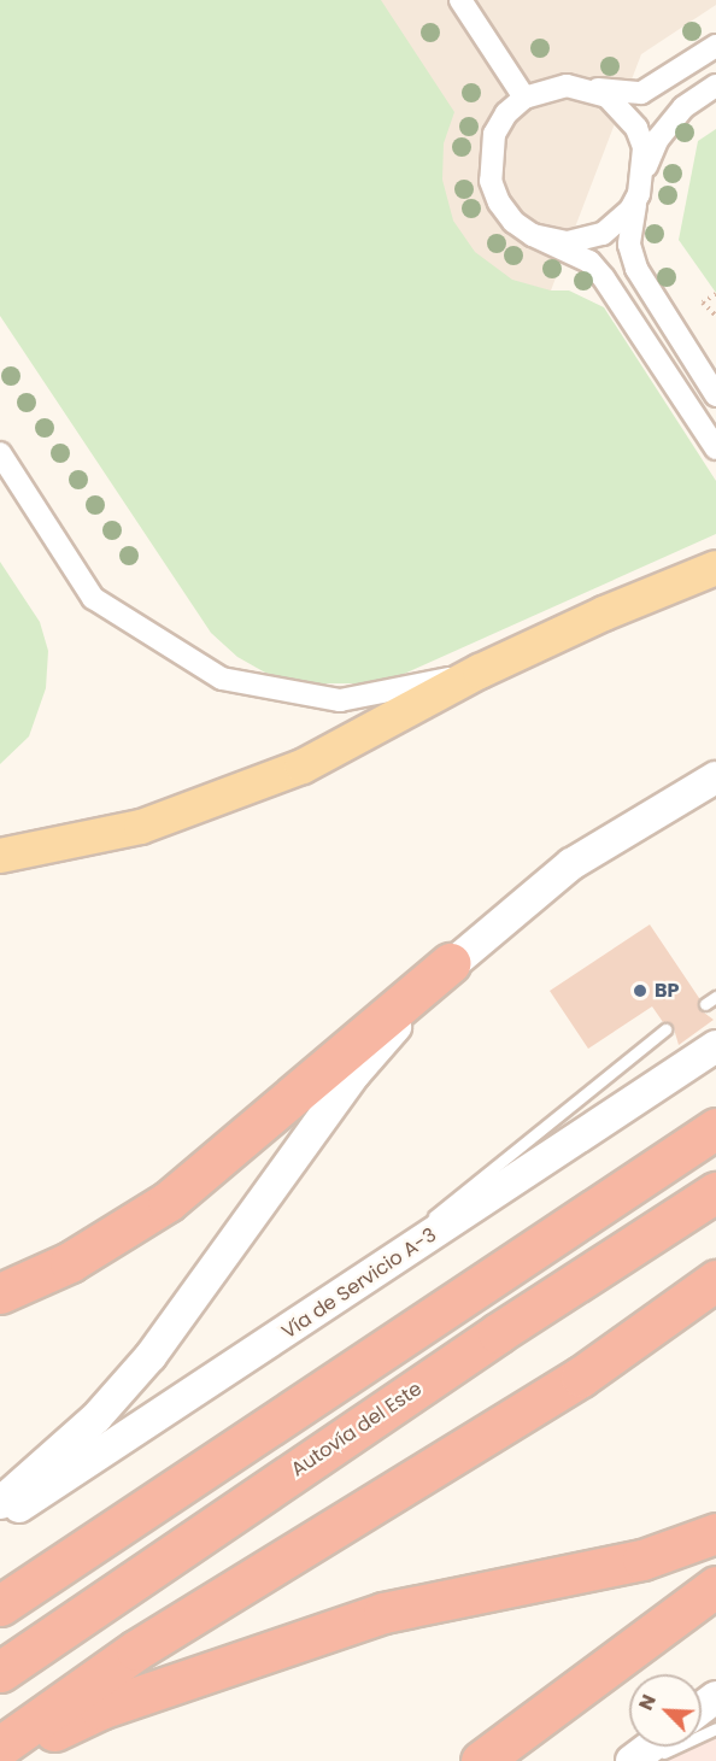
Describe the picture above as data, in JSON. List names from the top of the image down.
{
  "streets": {
    "highway": ["Autovía del Este"],
    "main road": ["Vía de Servicio A-3"]
  },
  "places": ["BP"],
  "north": "top left"
}
